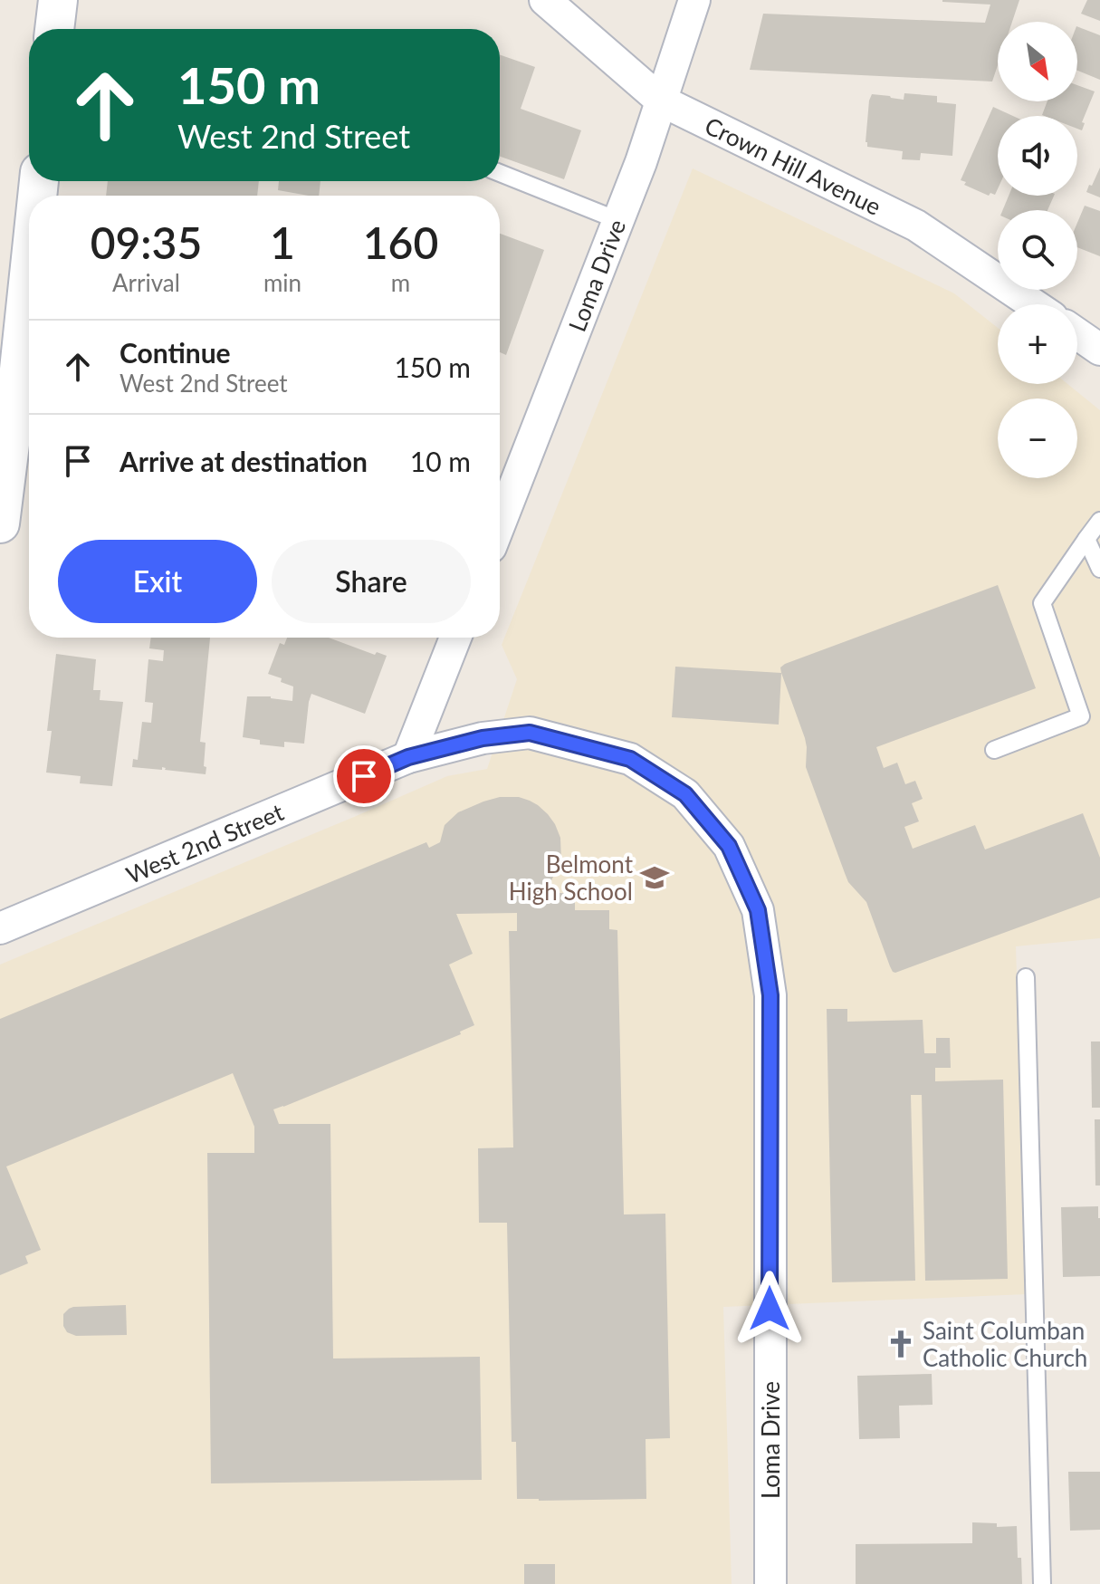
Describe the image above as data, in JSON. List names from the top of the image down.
{
  "streets": {
    "street": ["Crown Hill Avenue", "Loma Drive", "West 2nd Street"]
  },
  "crossings": [
    ["Crown Hill Avenue", "Loma Drive"],
    ["Loma Drive", "West 2nd Street"]
  ],
  "places": {
    "school or university": ["Belmont High School"],
    "church": ["Saint Columban Catholic Church"]
  },
  "north": "bottom right",
  "page": {
    "map_buttons": ["+", "−"],
    "turn": ["150 m", "West 2nd Street"],
    "eta": [
      "09:35",
      "Arrival",
      "1",
      "min",
      "160",
      "m"
    ],
    "list": [
      {
        "name": "Continue",
        "note": "West 2nd Street",
        "value": "150 m"
      },
      {
        "name": "Arrive at destination",
        "value": "10 m"
      }
    ],
    "buttons": ["Exit", "Share"]
  }
}
